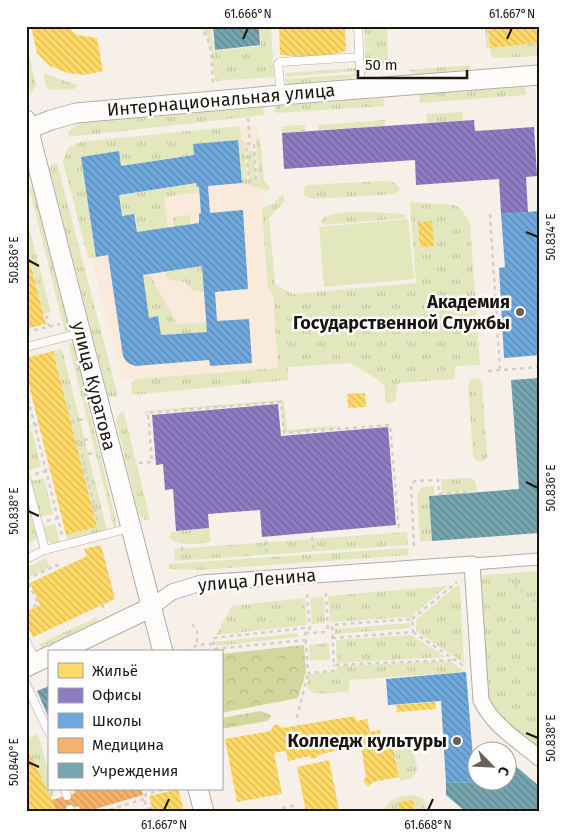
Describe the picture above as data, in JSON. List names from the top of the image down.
{
  "streets": {
    "street": ["Интернациональная улица", "улица Куратова", "улица Ленина"]
  },
  "crossings": [
    ["Интернациональная улица", "улица Куратова"],
    ["улица Куратова", "улица Ленина"]
  ],
  "places": ["Академия Государственной Службы", "Колледж культуры"],
  "legend": [
    "Жильё",
    "Офисы",
    "Школы",
    "Медицина",
    "Учреждения"
  ],
  "scale_bar": "50 m",
  "north": "bottom right",
  "coordinates": [
    "61.666°N",
    "61.667°N",
    "50.834°E",
    "50.836°E",
    "50.838°E",
    "50.840°E",
    "61.668°N"
  ]
}
